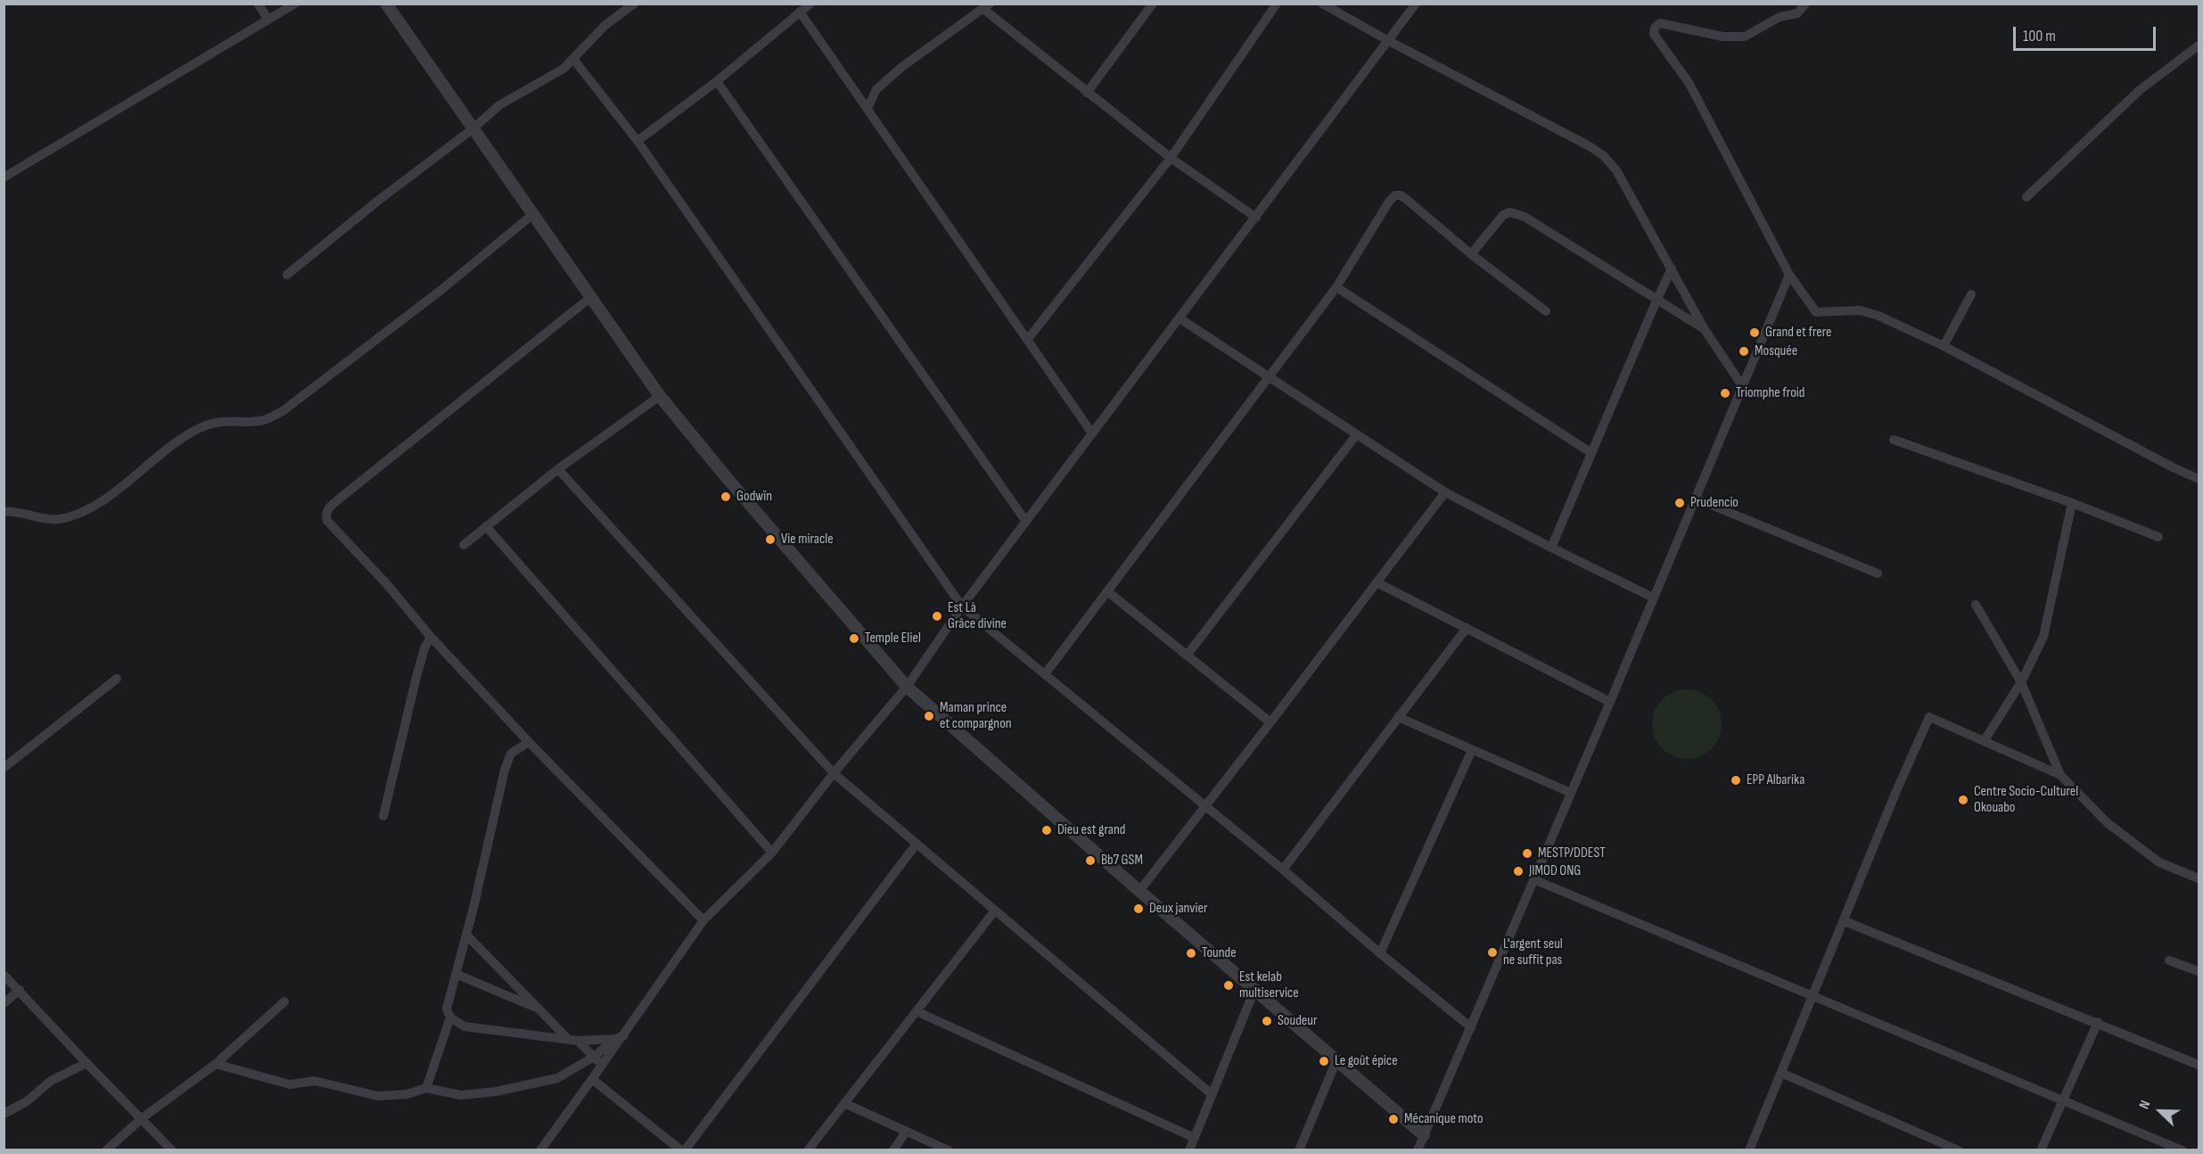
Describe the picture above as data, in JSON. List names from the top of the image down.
{
  "places": [
    "Grand et frere",
    "Mosquée",
    "Triomphe froid",
    "Godwïn",
    "Prudencio",
    "Vie miracle",
    "Est Là Grâce divine",
    "Temple Eliel",
    "Maman prince et compargnon",
    "EPP Albarika",
    "Centre Socio-Culturel Okouabo",
    "Dieu est grand",
    "MESTP/DDEST",
    "Bb7 GSM",
    "JIMOD ONG",
    "Deux janvier",
    "L'argent seul ne suffit pas",
    "Tounde",
    "Est kelab multiservice",
    "Soudeur",
    "Le goût épice",
    "Mécanique moto"
  ],
  "scale_bar": "100 m",
  "north": "top left"
}
